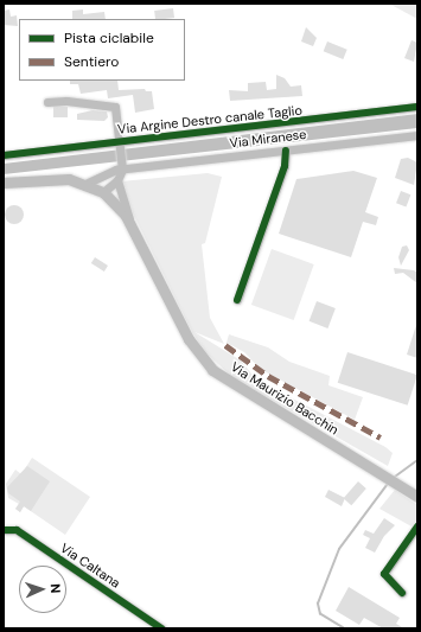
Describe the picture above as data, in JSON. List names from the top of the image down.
{
  "streets": {
    "main road": ["Via Maurizio Bacchin"],
    "street": ["Via Argine Destro canale Taglio", "Via Miranese", "Via Caltana"]
  },
  "crossings": [
    ["Via Miranese", "Via Maurizio Bacchin"]
  ],
  "legend": ["Pista ciclabile", "Sentiero"],
  "north": "right"
}
